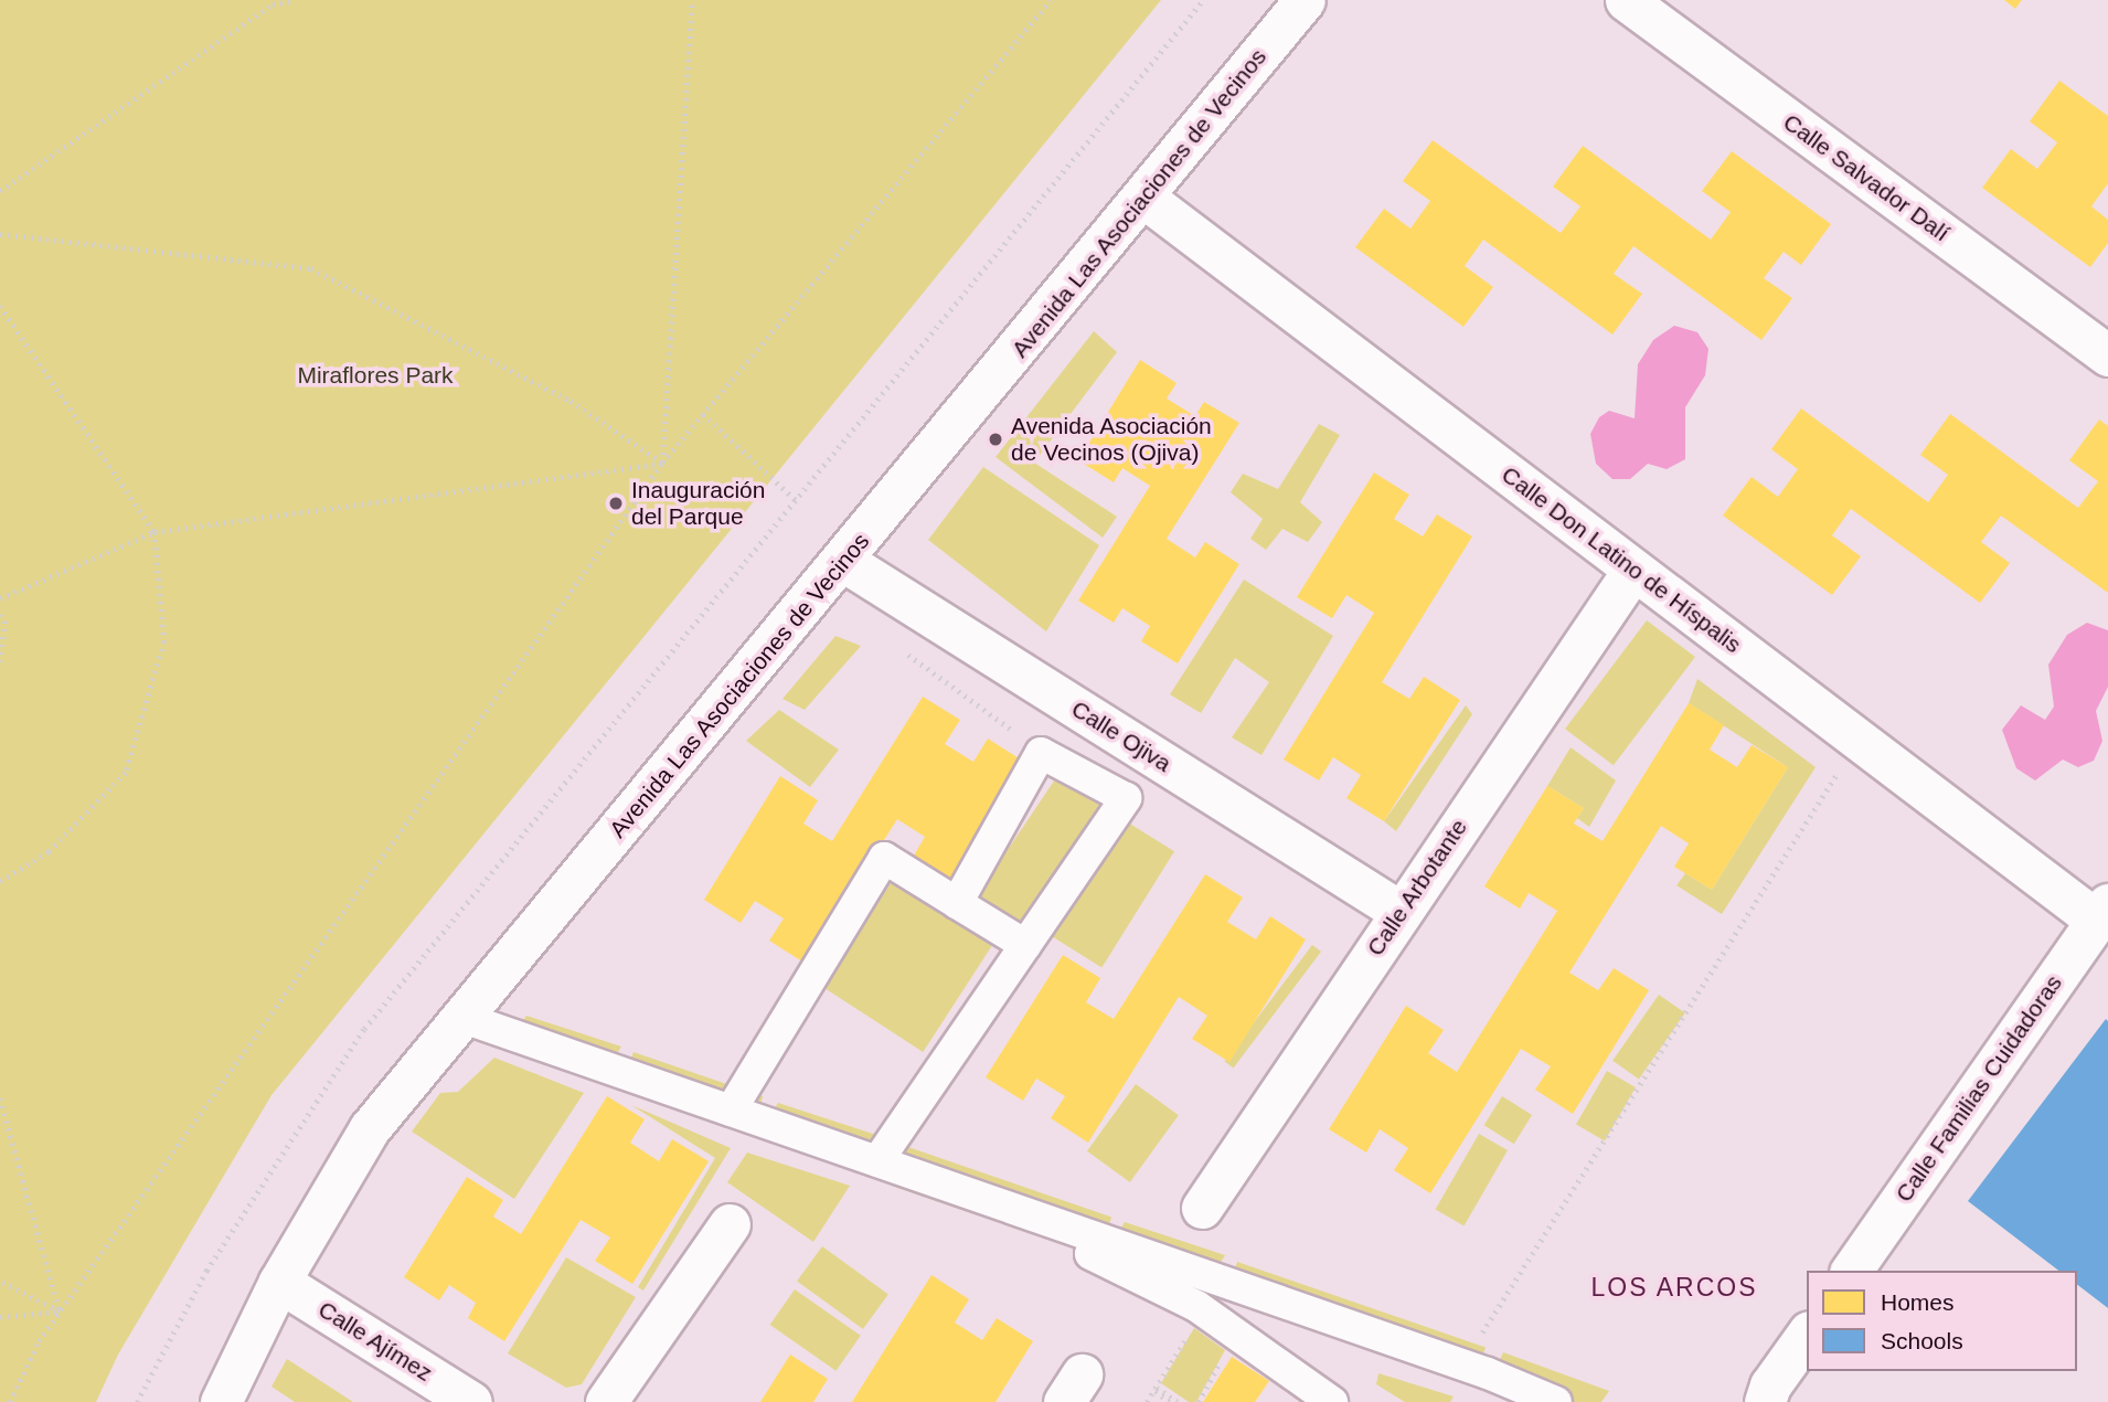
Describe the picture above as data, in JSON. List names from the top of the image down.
{
  "streets": {
    "street": [
      "Calle Salvador Dalí",
      "Avenida Las Asociaciones de Vecinos",
      "Calle Don Latino de Híspalis",
      "Calle Ojiva",
      "Calle Arbotante",
      "Calle Familias Cuidadoras",
      "Calle Ajímez"
    ]
  },
  "crossings": [
    ["Avenida Las Asociaciones de Vecinos", "Calle Don Latino de Híspalis"],
    ["Avenida Las Asociaciones de Vecinos", "Calle Ojiva"],
    ["Avenida Las Asociaciones de Vecinos", "Calle Ajímez"],
    ["Calle Don Latino de Híspalis", "Calle Arbotante"],
    ["Calle Don Latino de Híspalis", "Calle Familias Cuidadoras"],
    ["Calle Ojiva", "Calle Arbotante"]
  ],
  "districts": ["LOS ARCOS"],
  "parks": ["Miraflores Park"],
  "places": ["Avenida Asociación de Vecinos (Ojiva)", "Inauguración del Parque"],
  "legend": ["Homes", "Schools"]
}
